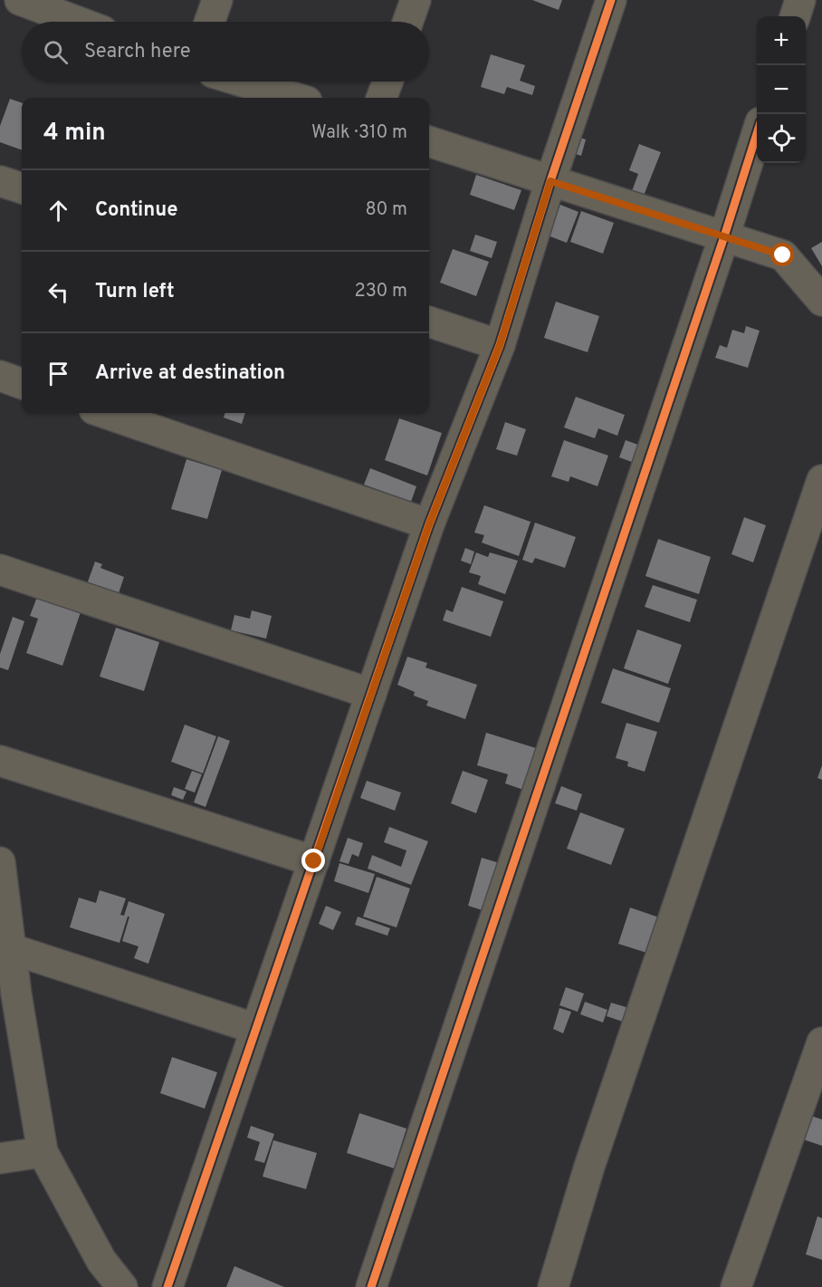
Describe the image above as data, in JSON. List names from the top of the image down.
{
  "page": {
    "map_buttons": ["+", "−"],
    "search": "Search here",
    "heading": ["4 min", "Walk · 310 m"],
    "list": [
      ["Continue", "80 m"],
      ["Turn left", "230 m"],
      "Arrive at destination"
    ]
  }
}
